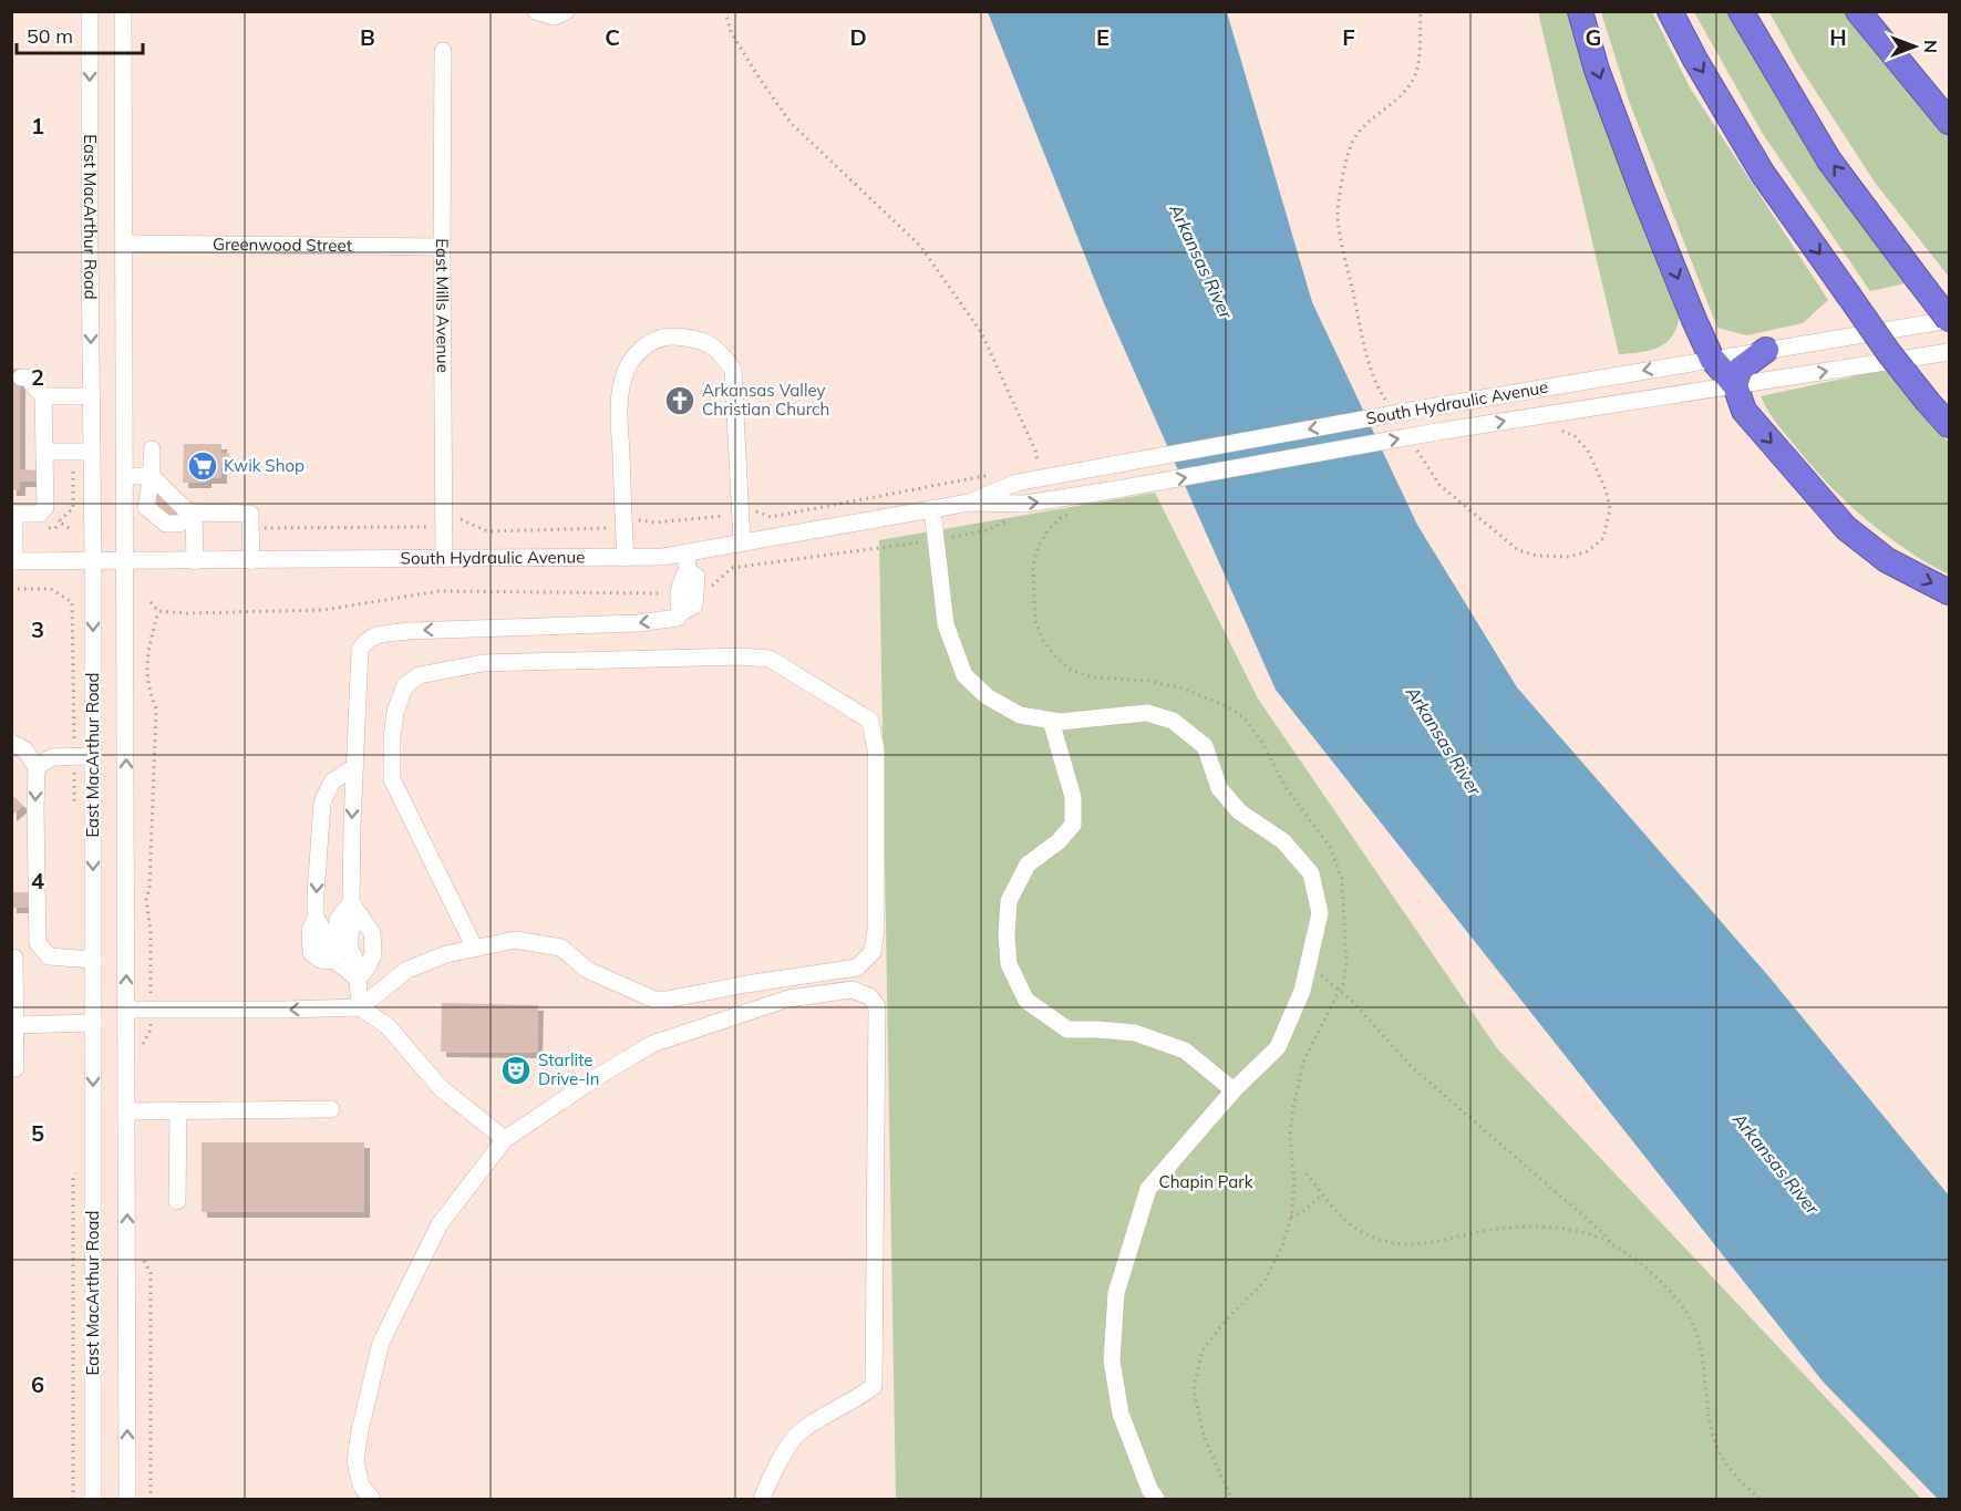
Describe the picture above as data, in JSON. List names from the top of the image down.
{
  "streets": {
    "street": [
      "East MacArthur Road",
      "Greenwood Street",
      "East Mills Avenue",
      "South Hydraulic Avenue"
    ]
  },
  "crossings": [
    ["East MacArthur Road", "Greenwood Street"],
    ["East MacArthur Road", "South Hydraulic Avenue"],
    ["Greenwood Street", "East Mills Avenue"],
    ["East Mills Avenue", "South Hydraulic Avenue"]
  ],
  "water": ["Arkansas River"],
  "parks": ["Chapin Park"],
  "places": {
    "church": ["Arkansas Valley Christian Church"],
    "supermarket": ["Kwik Shop"],
    "theatre": ["Starlite Drive-In"]
  },
  "scale_bar": "50 m",
  "north": "right",
  "grid": {
    "columns": [
      "B",
      "C",
      "D",
      "E",
      "F",
      "G",
      "H"
    ],
    "rows": [
      "1",
      "2",
      "3",
      "4",
      "5",
      "6"
    ]
  }
}
